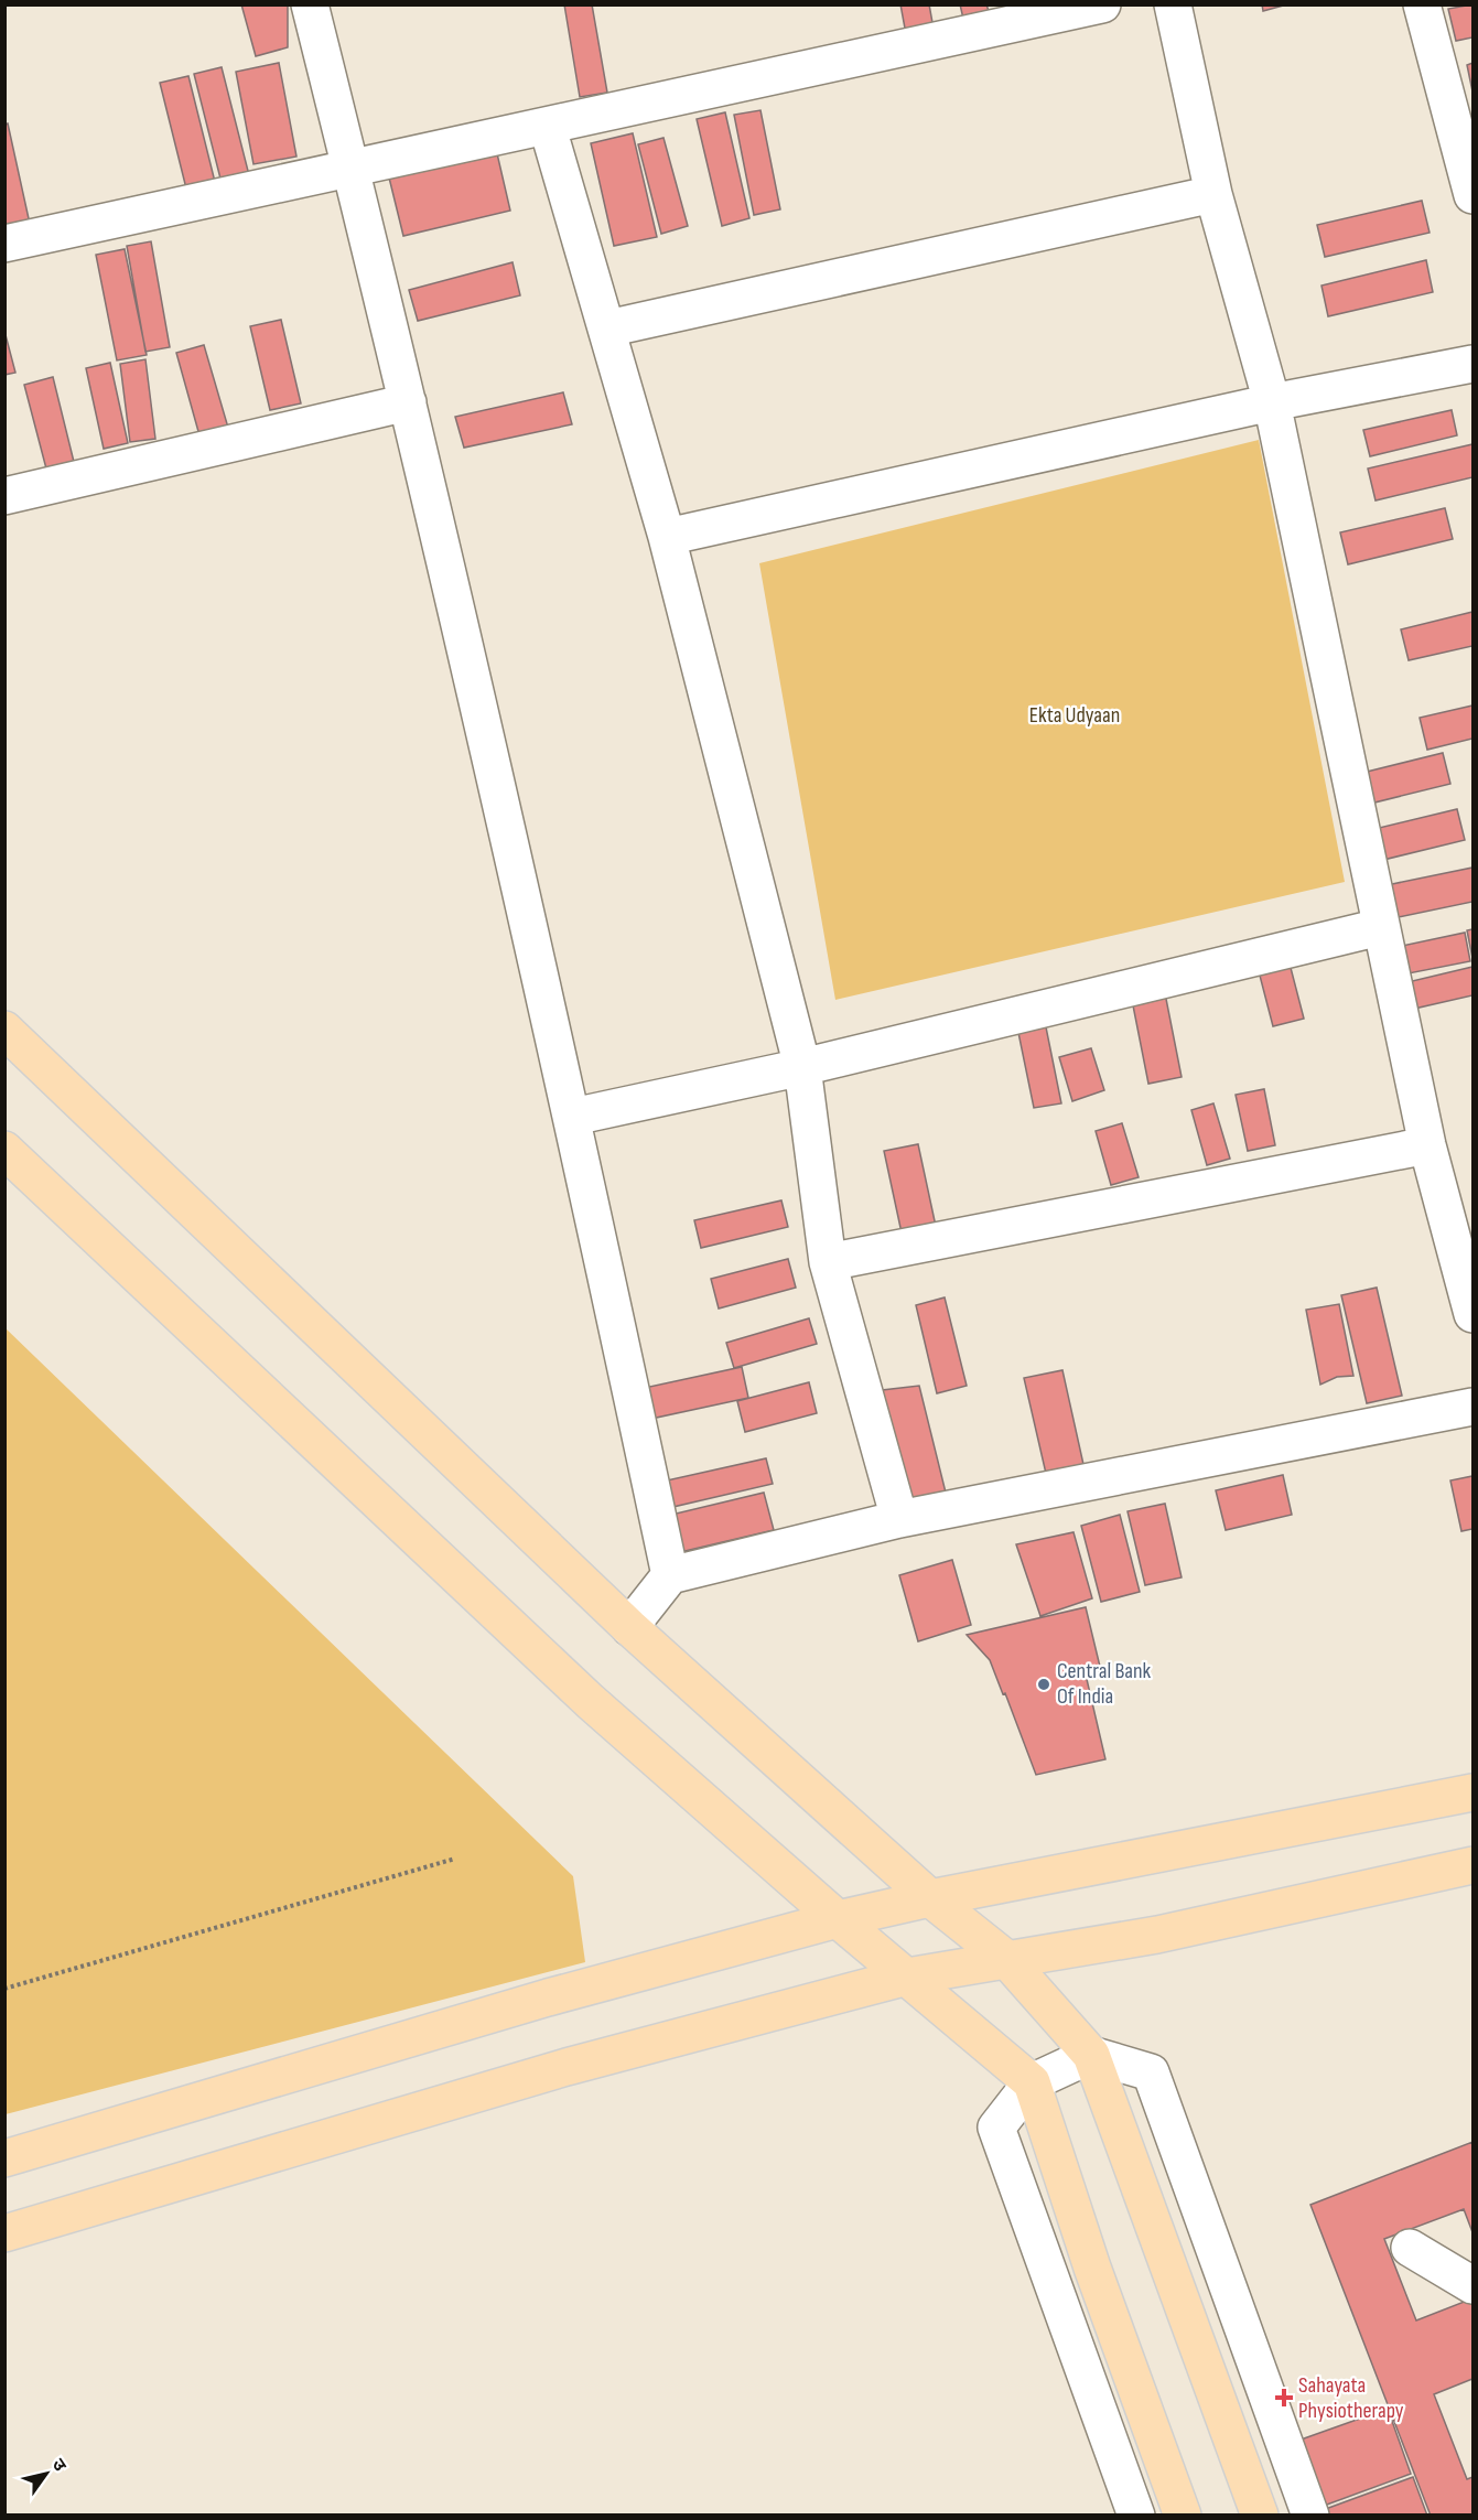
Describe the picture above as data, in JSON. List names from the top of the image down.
{
  "parks": ["Ekta Udyaan"],
  "places": {
    "other": ["Central Bank Of India"],
    "health": ["Sahayata Physiotherapy"]
  },
  "north": "top right"
}
